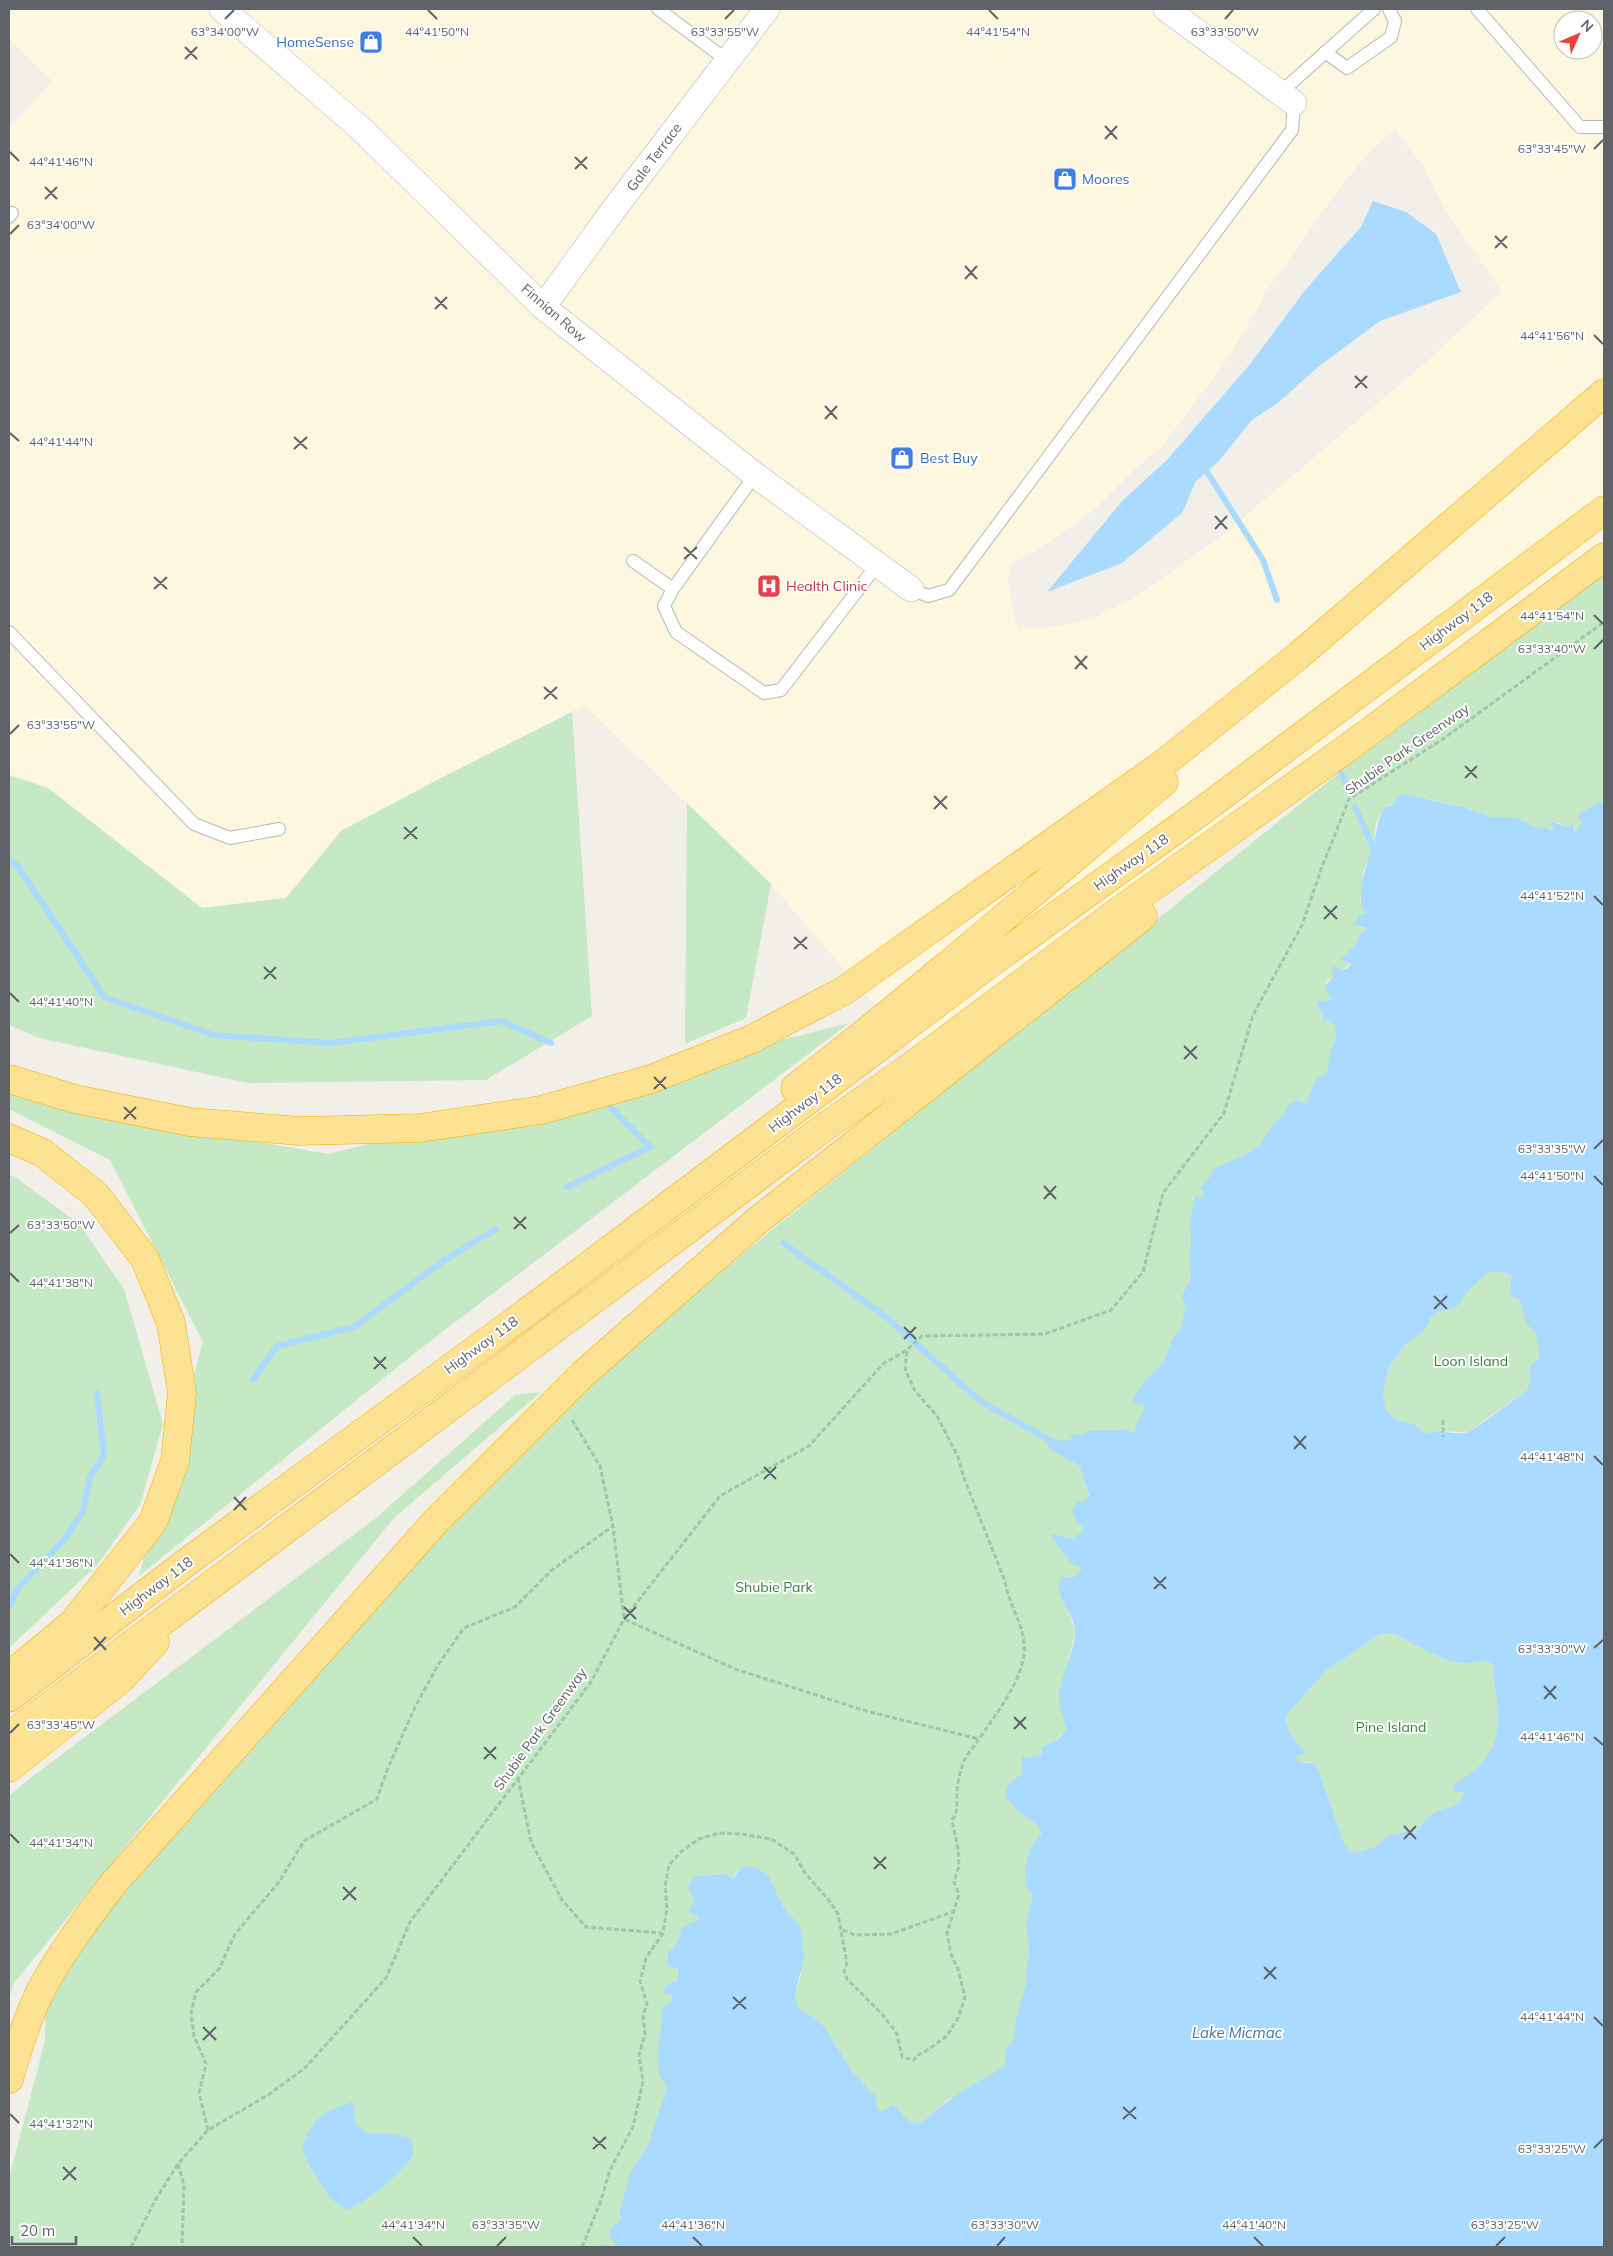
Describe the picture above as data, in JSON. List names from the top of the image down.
{
  "streets": {
    "highway": ["Highway 118"],
    "street": ["Gale Terrace", "Finnian Row"],
    "path": ["Shubie Park Greenway"]
  },
  "crossings": [
    ["Gale Terrace", "Finnian Row"]
  ],
  "water": ["Lake Micmac"],
  "parks": ["Loon Island", "Shubie Park", "Pine Island"],
  "places": {
    "shop": ["HomeSense", "Moores", "Best Buy"],
    "hospital": ["Health Clinic"]
  },
  "scale_bar": "20 m",
  "north": "top right",
  "coordinates": [
    "63°34'00\"W",
    "44°41'50\"N",
    "63°33'55\"W",
    "44°41'54\"N",
    "63°33'50\"W",
    "63°33'45\"W",
    "44°41'46\"N",
    "44°41'56\"N",
    "44°41'44\"N",
    "63°33'40\"W",
    "44°41'52\"N",
    "44°41'40\"N",
    "63°33'35\"W",
    "44°41'38\"N",
    "44°41'48\"N",
    "44°41'36\"N",
    "63°33'30\"W",
    "44°41'34\"N",
    "44°41'32\"N",
    "63°33'25\"W"
  ]
}
